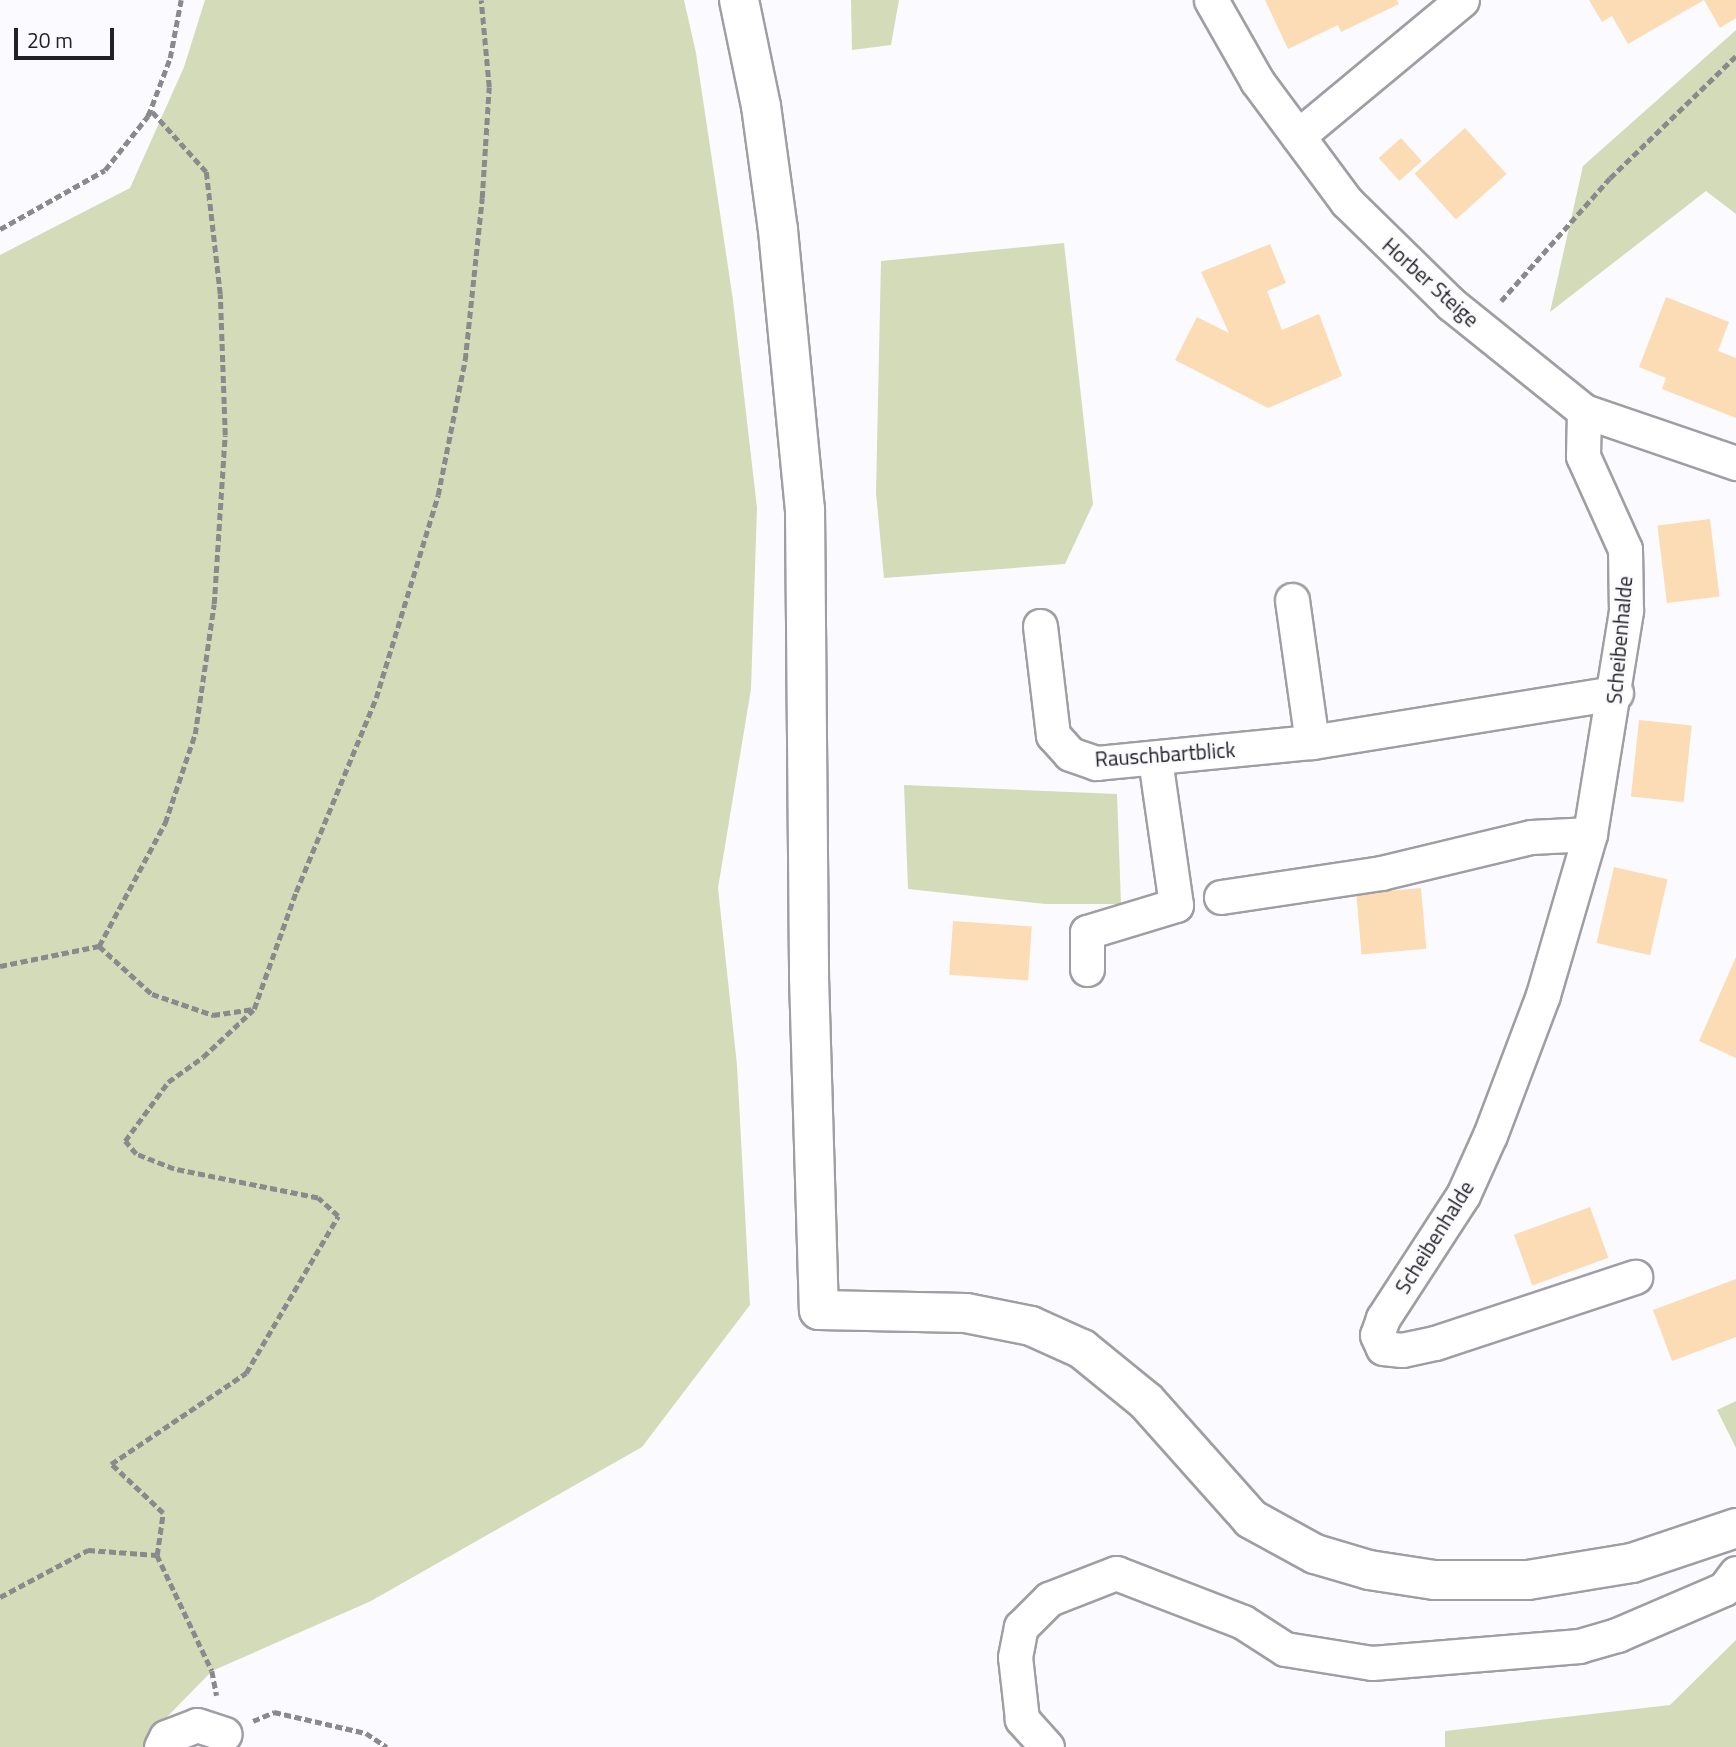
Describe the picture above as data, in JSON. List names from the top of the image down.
{
  "streets": {
    "street": ["Horber Steige", "Scheibenhalde", "Rauschbartblick"]
  },
  "crossings": [
    ["Horber Steige", "Scheibenhalde"],
    ["Scheibenhalde", "Rauschbartblick"]
  ],
  "scale_bar": "20 m"
}
